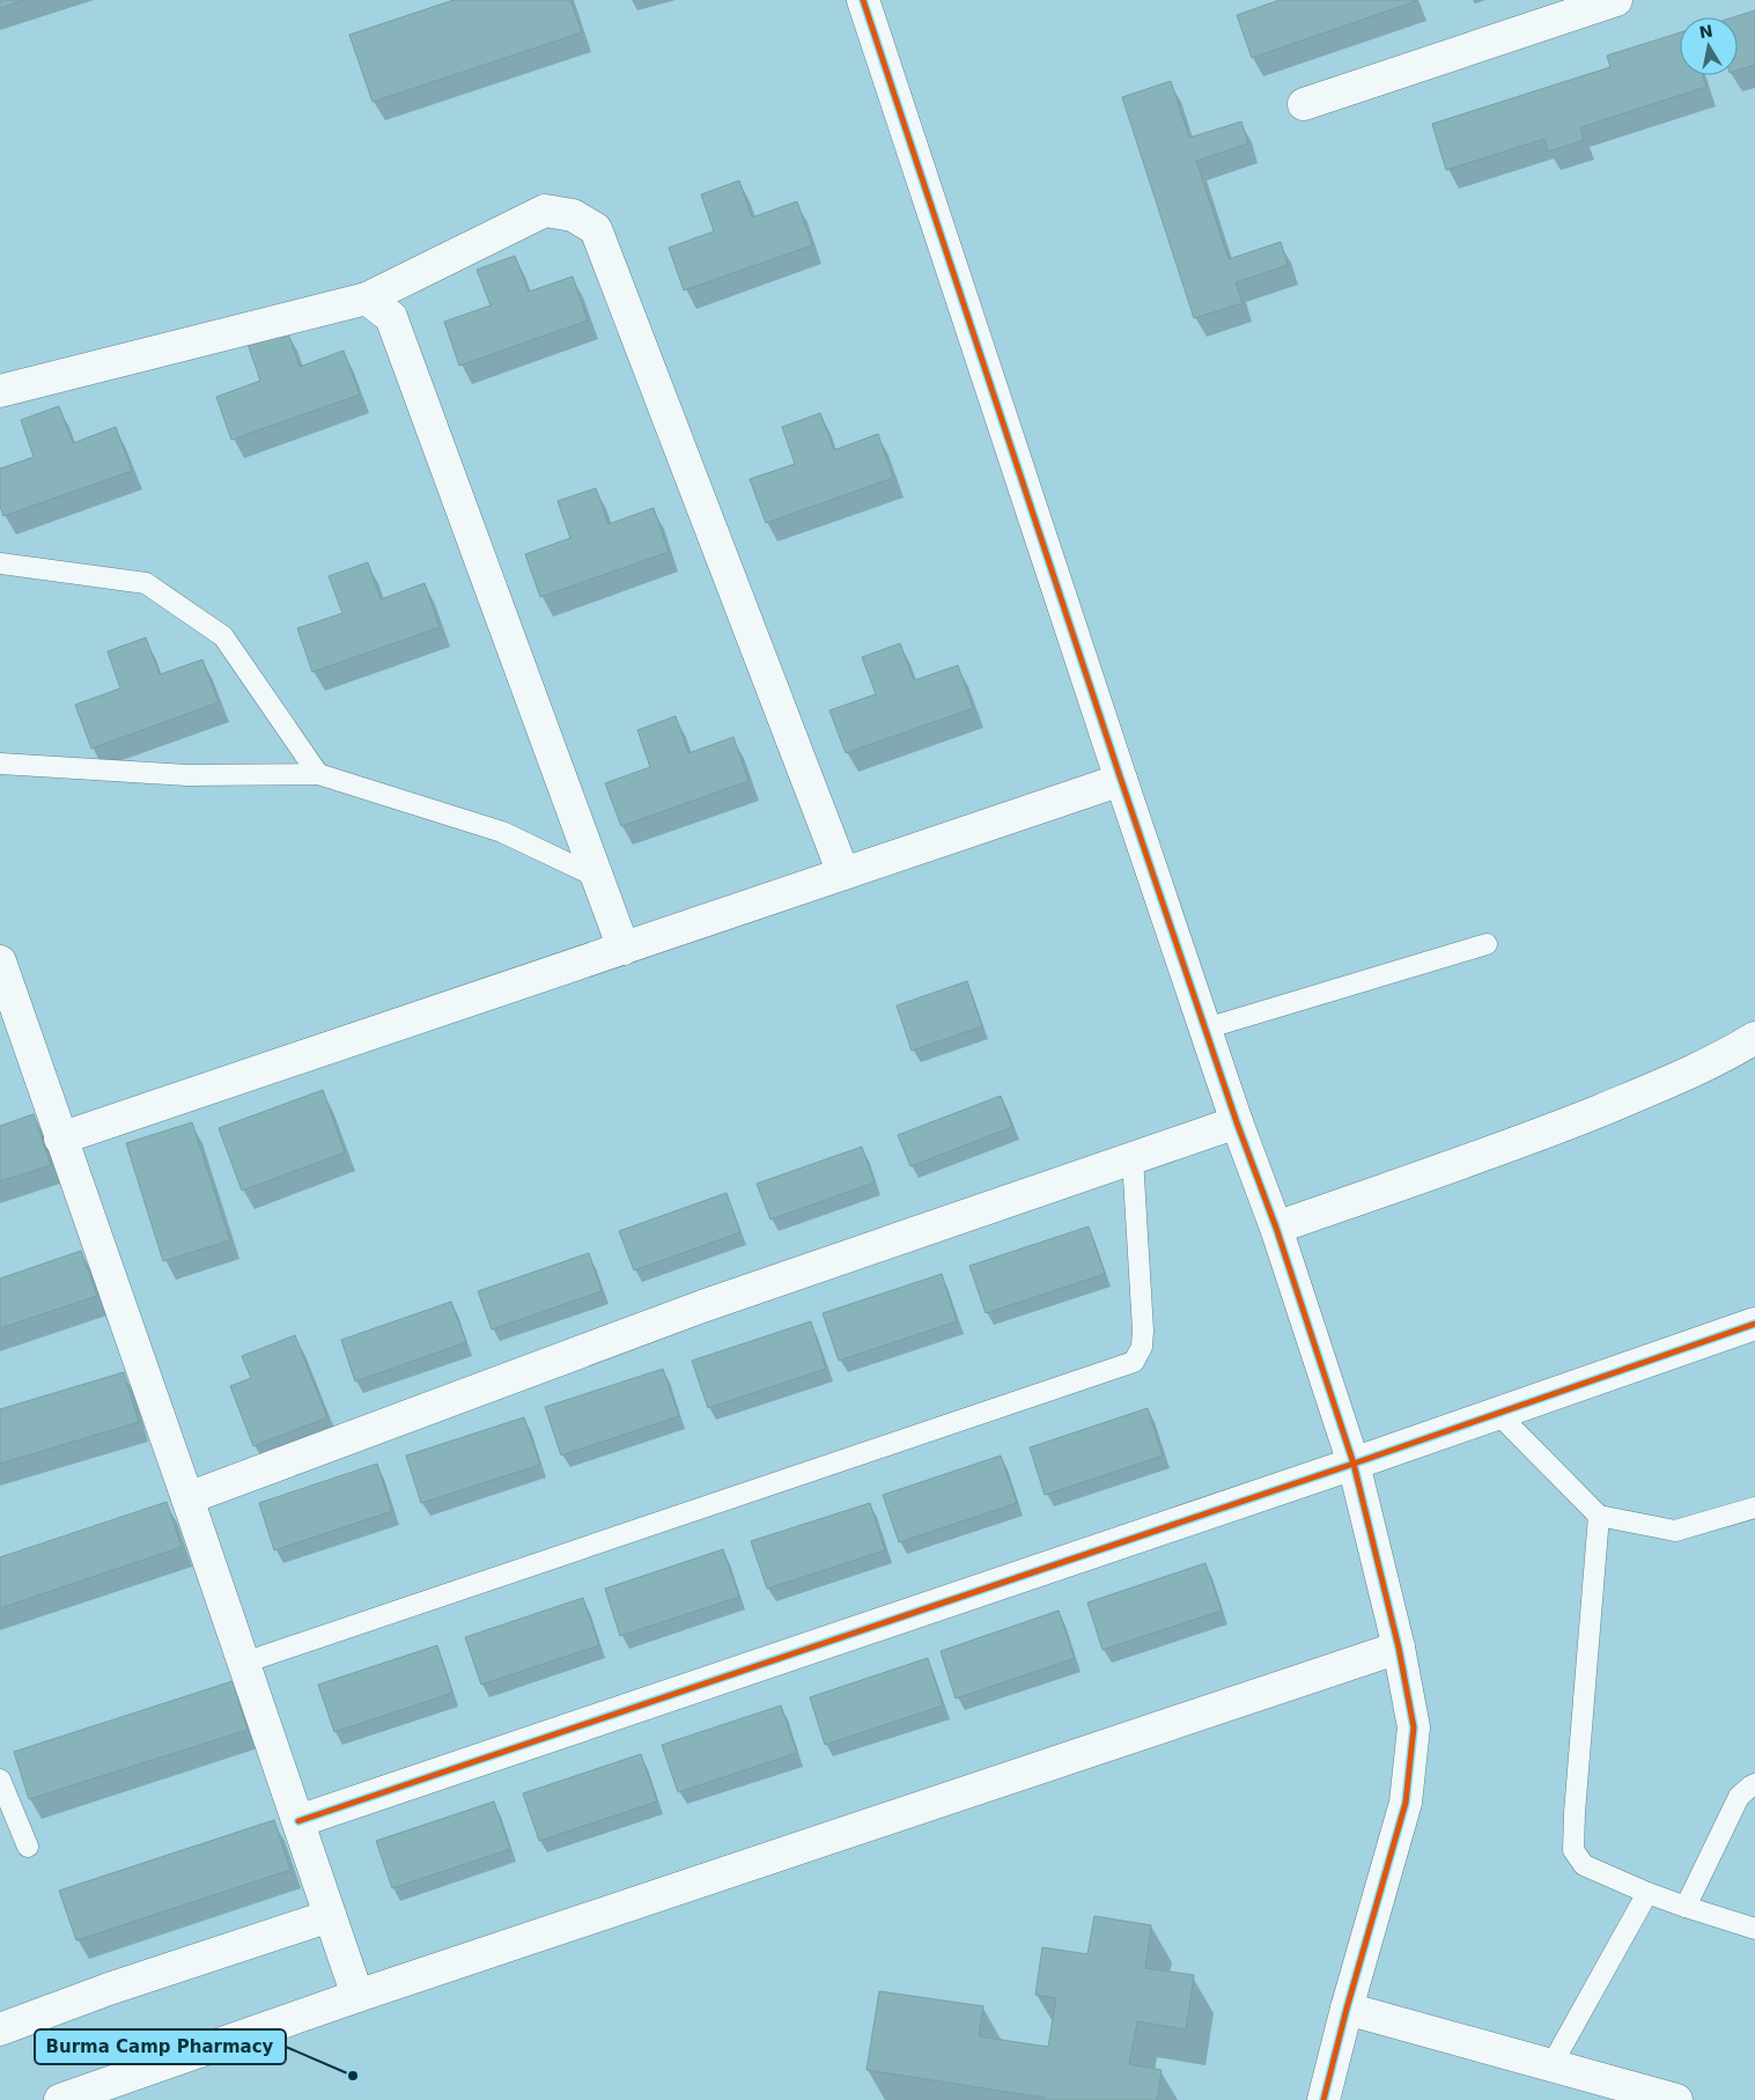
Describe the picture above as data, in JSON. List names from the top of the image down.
{
  "places": ["Burma Camp Pharmacy"],
  "north": "top"
}
